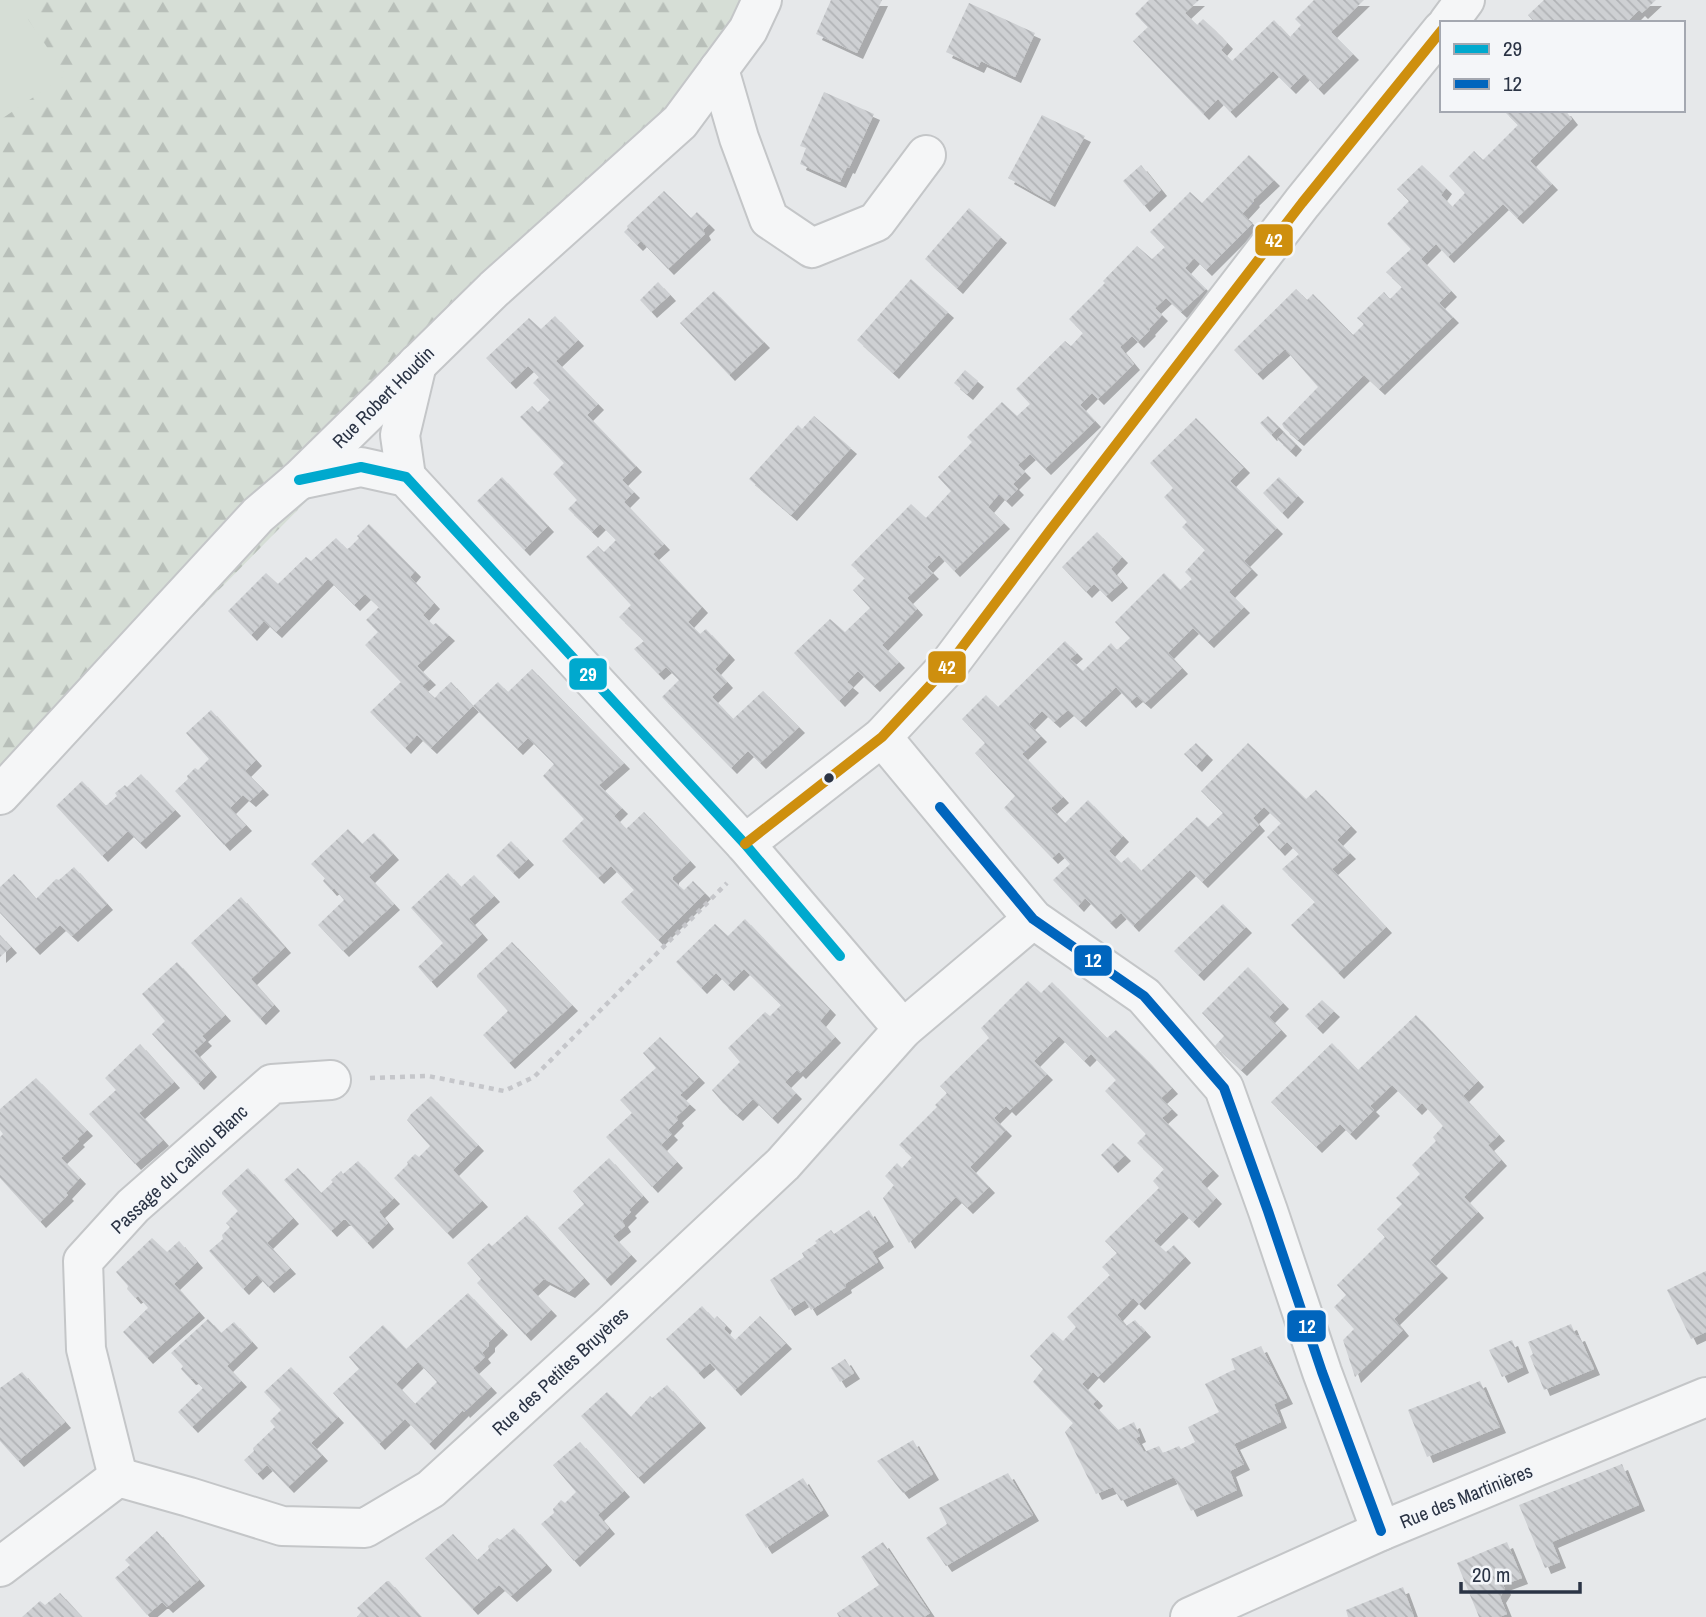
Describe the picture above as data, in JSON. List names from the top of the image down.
{
  "streets": {
    "street": [
      "Rue Robert Houdin",
      "Passage du Caillou Blanc",
      "Rue des Petites Bruyères",
      "Rue des Martinières"
    ]
  },
  "crossings": [
    ["Passage du Caillou Blanc", "Rue des Petites Bruyères"]
  ],
  "lines": ["transit line 42", "transit line 29", "transit line 12"],
  "legend": ["29", "12"],
  "scale_bar": "20 m"
}
